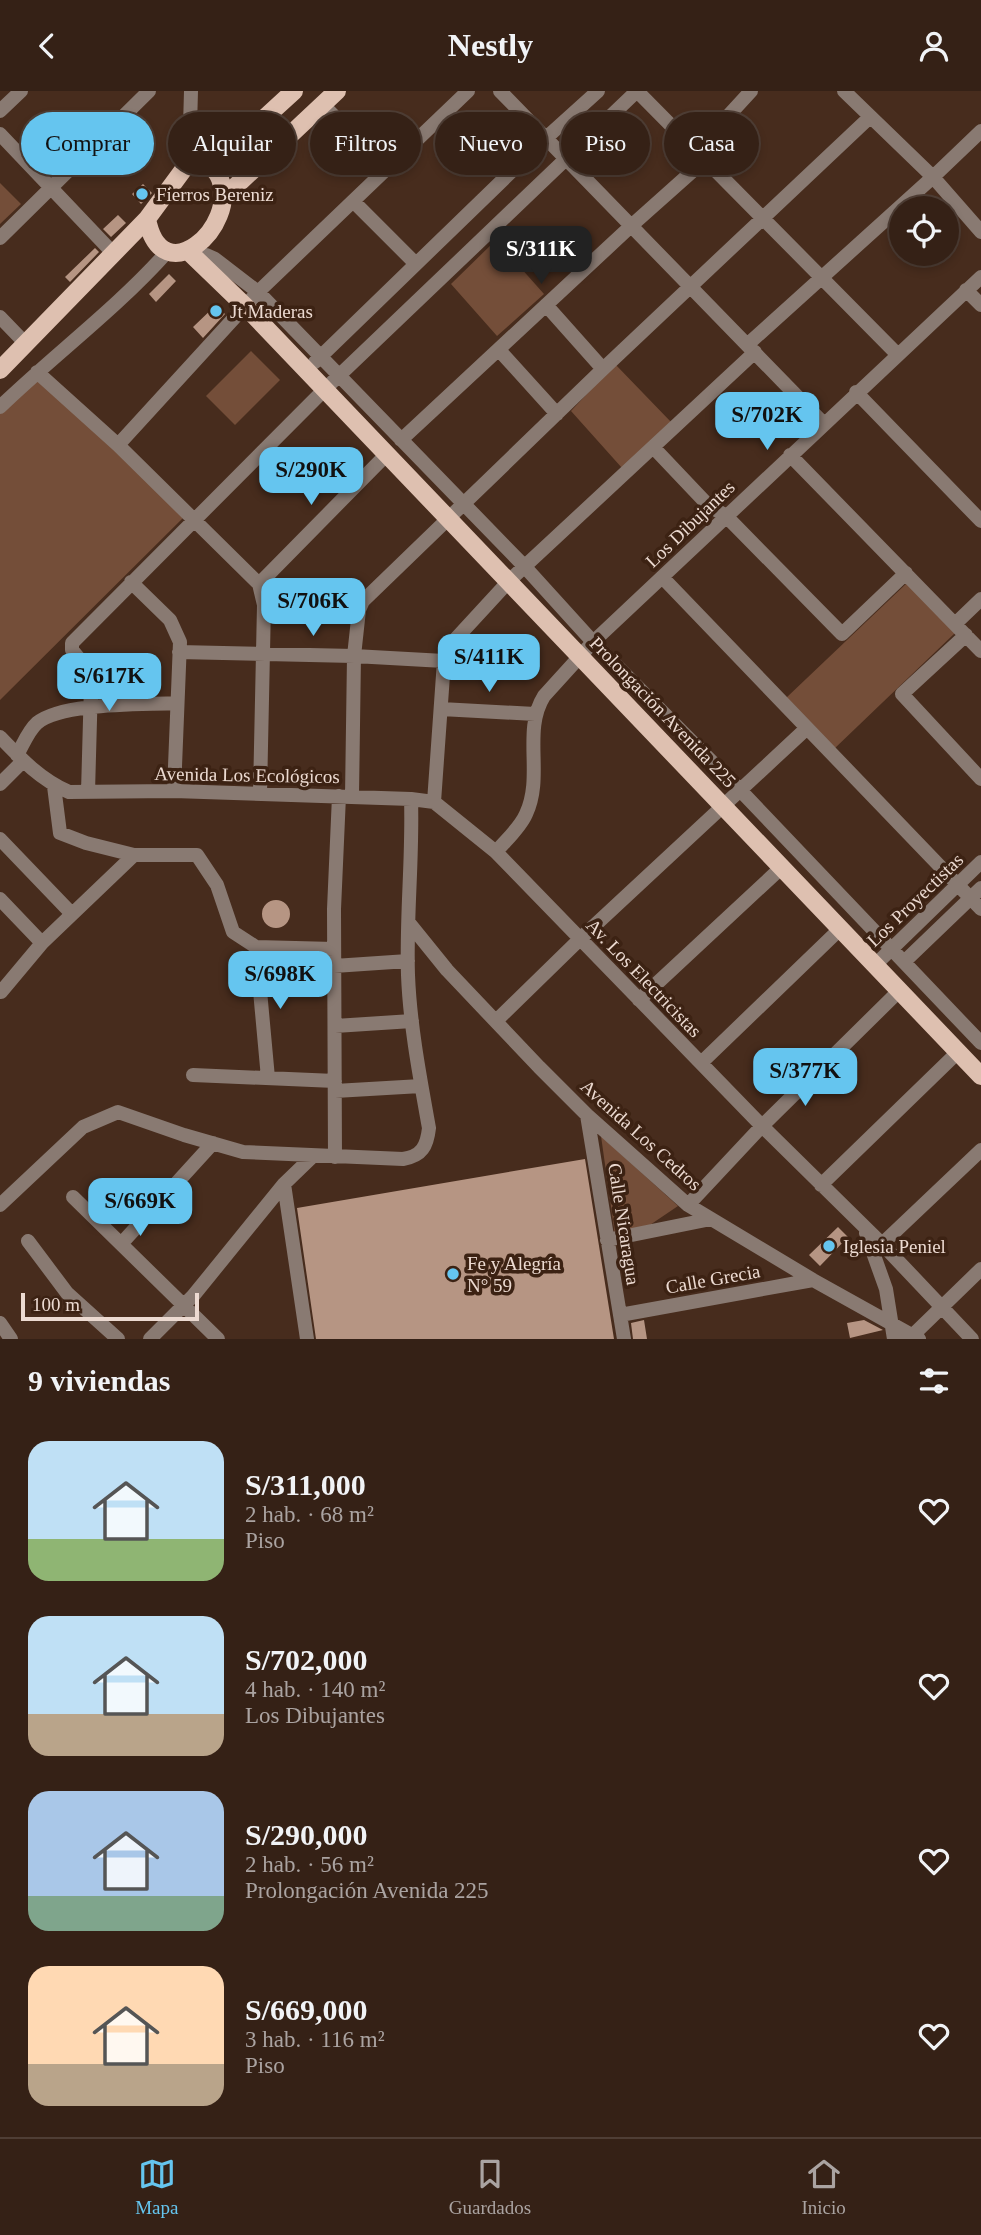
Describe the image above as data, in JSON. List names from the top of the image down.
{
  "streets": {
    "main road": ["Prolongación Avenida 225"],
    "street": [
      "Los Dibujantes",
      "Avenida Los Ecológicos",
      "Los Proyectistas",
      "Av. Los Electricistas",
      "Avenida Los Cedros",
      "Calle Nicaragua",
      "Calle Grecia"
    ]
  },
  "crossings": [
    ["Los Dibujantes", "Prolongación Avenida 225"],
    ["Prolongación Avenida 225", "Los Proyectistas"],
    ["Avenida Los Cedros", "Calle Nicaragua"],
    ["Avenida Los Cedros", "Calle Grecia"],
    ["Calle Nicaragua", "Calle Grecia"]
  ],
  "places": [
    "Fierros Bereniz",
    "Jt Maderas",
    "Iglesia Peniel",
    "Fe y Alegría N° 59"
  ],
  "scale_bar": "100 m",
  "page": {
    "header": "Nestly",
    "chip": [
      "Comprar",
      "Alquilar",
      "Filtros",
      "Nuevo",
      "Piso",
      "Casa"
    ],
    "price": [
      "S/311K",
      "S/702K",
      "S/290K",
      "S/706K",
      "S/411K",
      "S/617K",
      "S/698K",
      "S/377K",
      "S/669K"
    ],
    "scale": "100 m",
    "heading": "9 viviendas",
    "list": [
      {
        "name": "S/311,000",
        "note": "2 hab. · 68 m² · Piso"
      },
      {
        "name": "S/702,000",
        "note": "4 hab. · 140 m² · Los Dibujantes"
      },
      {
        "name": "S/290,000",
        "note": "2 hab. · 56 m² · Prolongación Avenida 225"
      },
      {
        "name": "S/669,000",
        "note": "3 hab. · 116 m² · Piso"
      }
    ],
    "tabs": ["Mapa", "Guardados", "Inicio"]
  }
}
